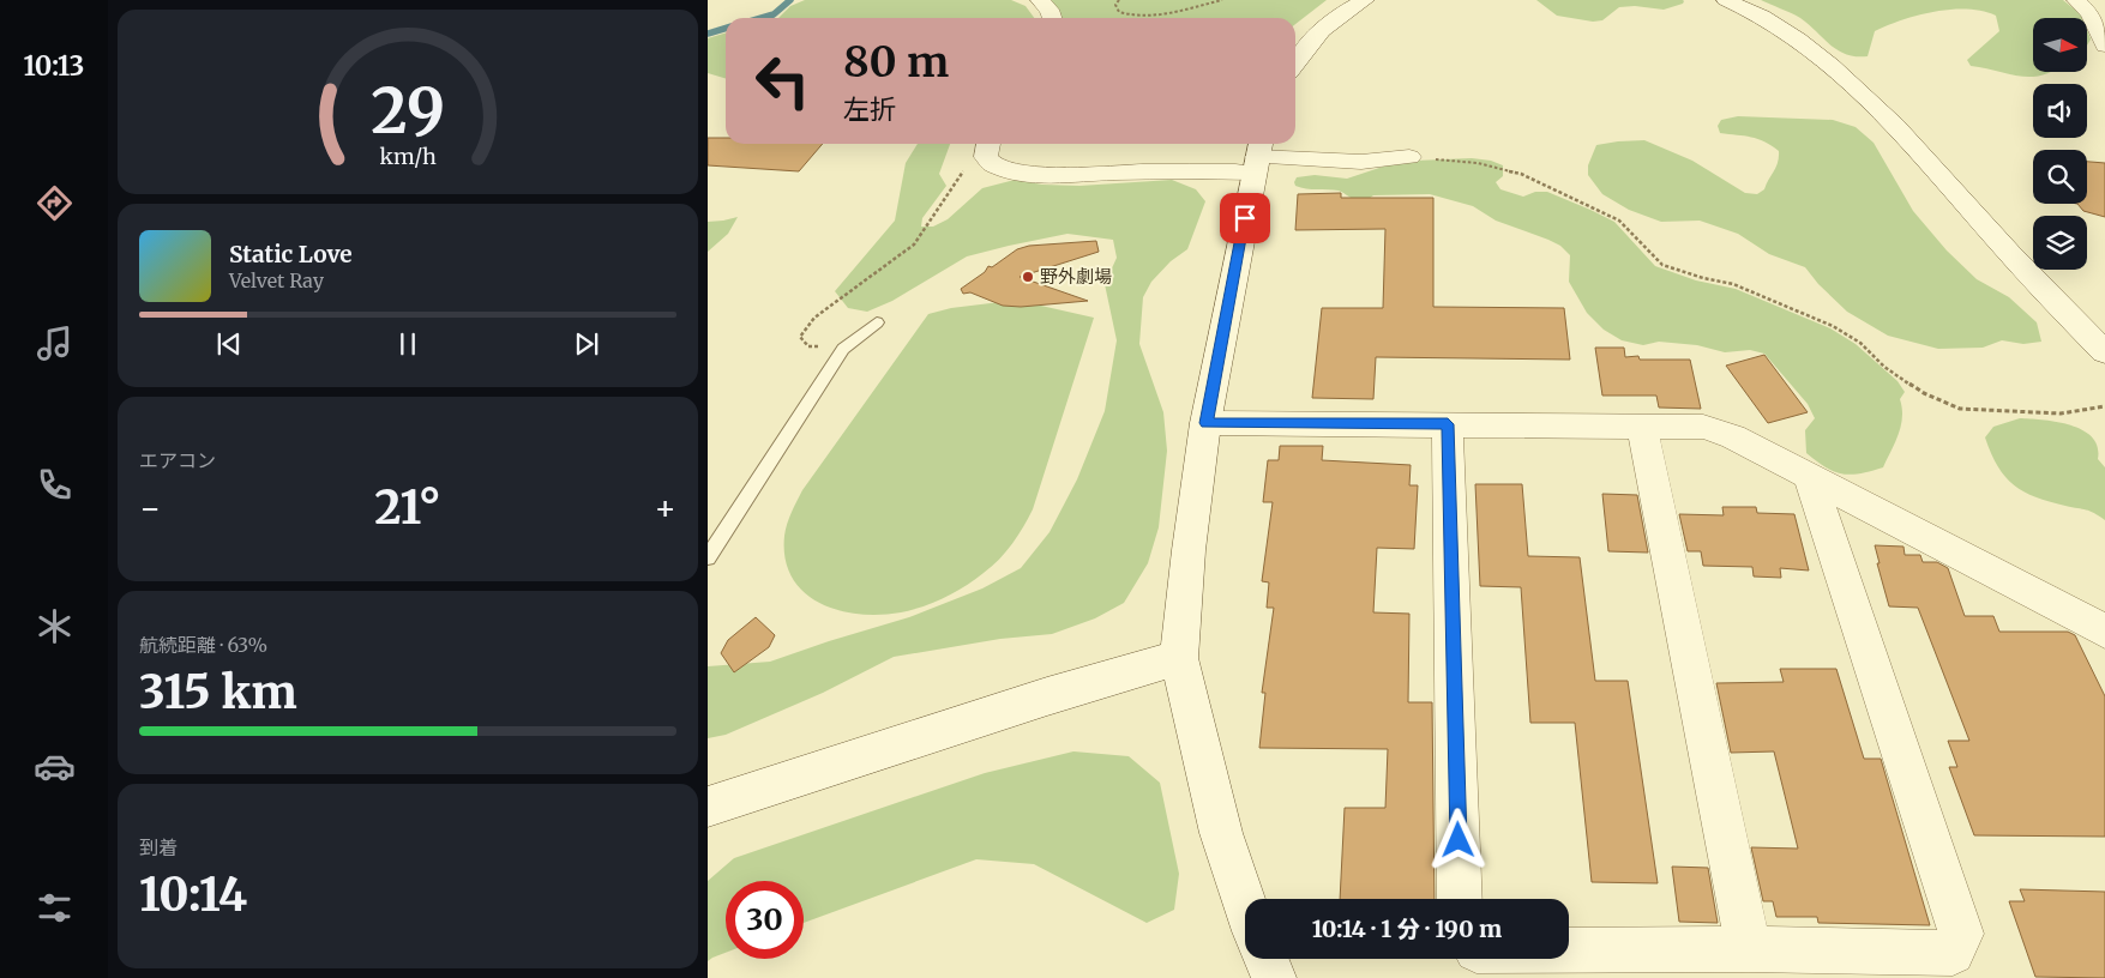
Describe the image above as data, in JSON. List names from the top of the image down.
{
  "places": ["野外劇場"],
  "north": "right",
  "page": {
    "tabs": "10:13",
    "turn": ["80 m", "左折"],
    "song": ["Static Love", "Velvet Ray"],
    "tile": [
      "エアコン",
      ["航続距離 · 63%", "315 km"],
      ["到着", "10:14"]
    ],
    "heat": ["−", "21°", "+"],
    "limit": "30",
    "trip": "10:14 · 1 分 · 190 m",
    "gauge": ["29", "km/h"]
  }
}
